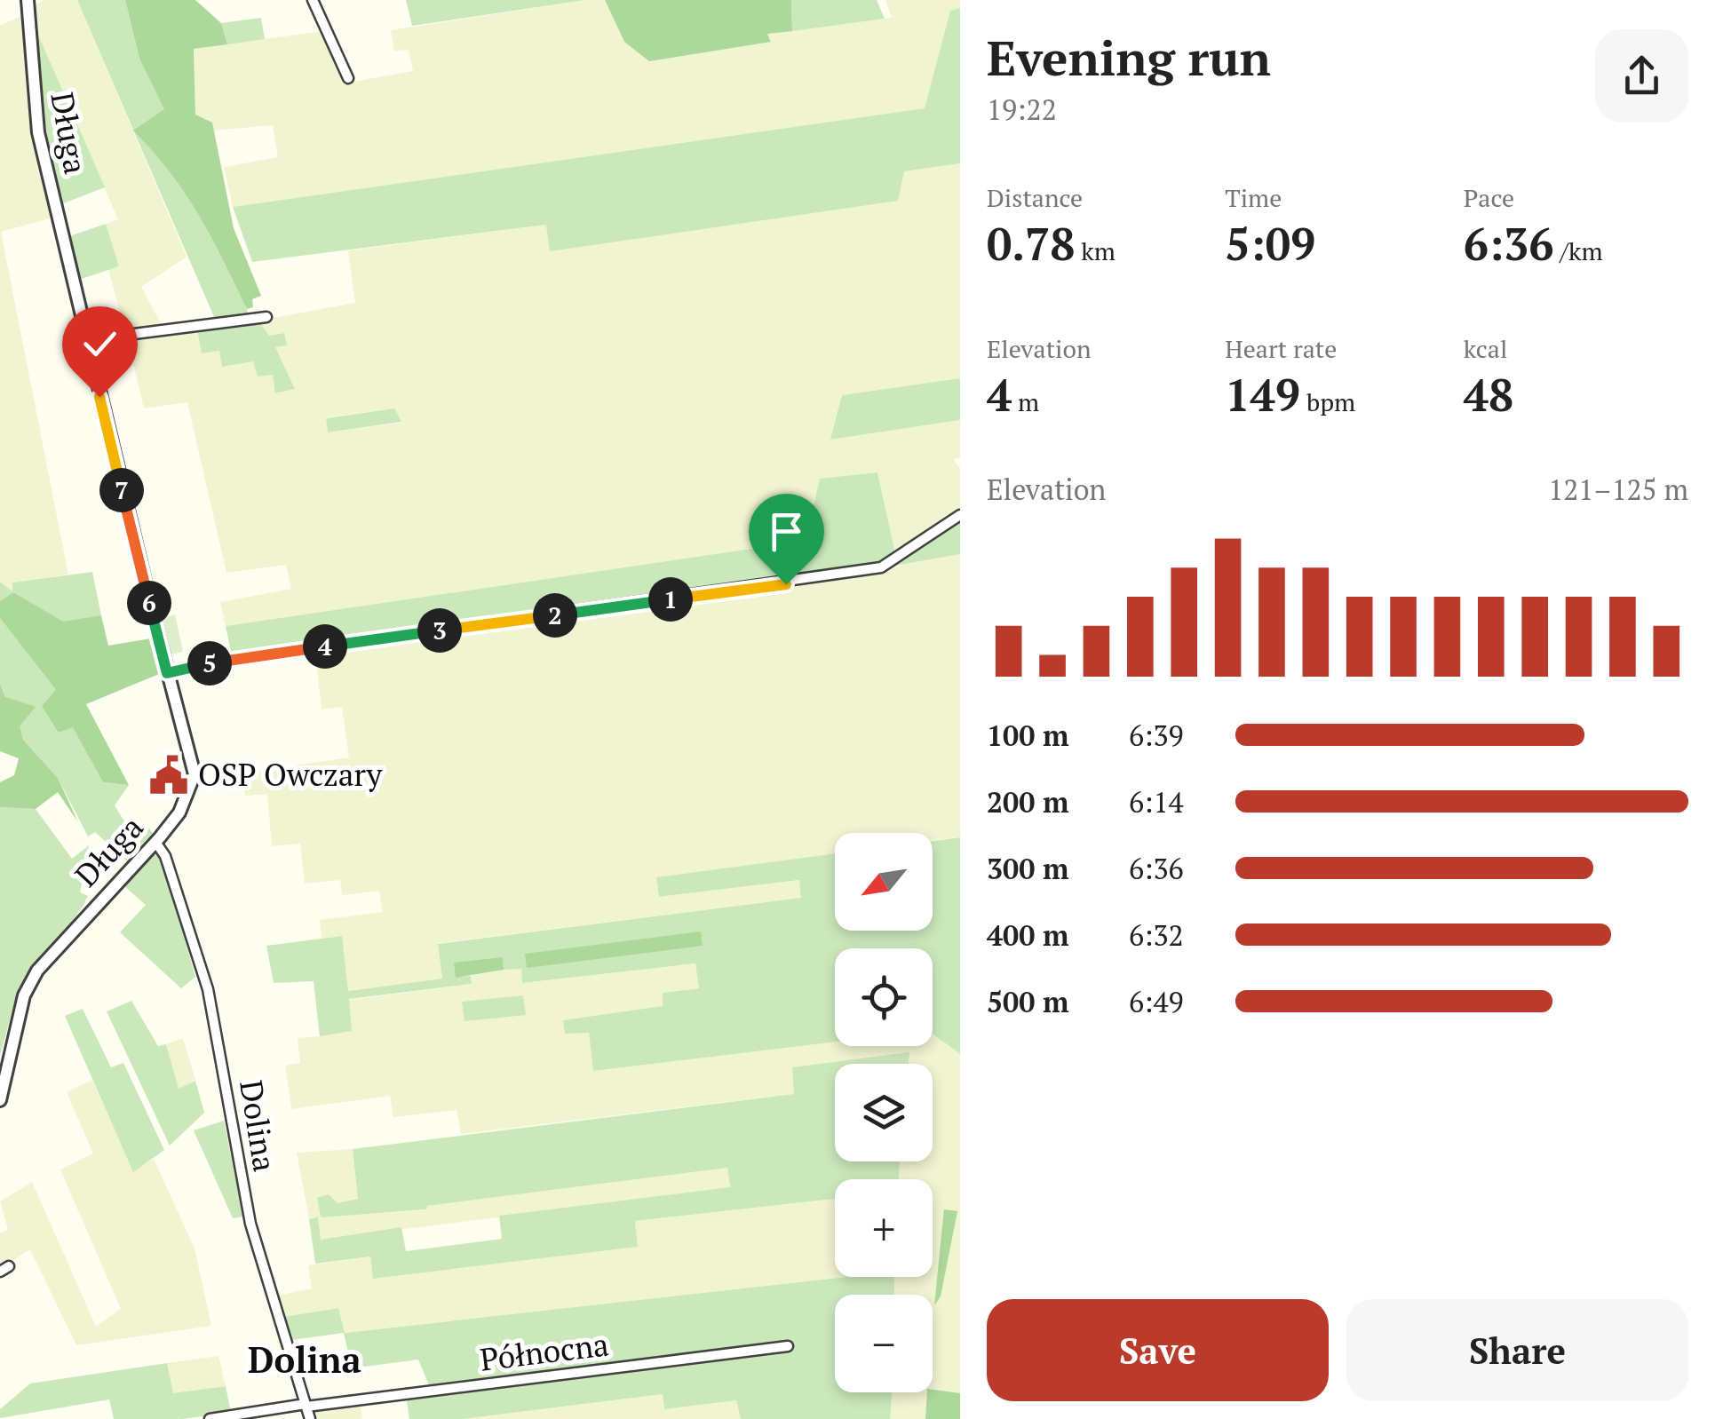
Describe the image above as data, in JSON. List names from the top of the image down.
{
  "streets": {
    "street": ["Długa", "Dolina", "Północna"]
  },
  "crossings": [
    ["Długa", "Dolina"],
    ["Dolina", "Północna"]
  ],
  "districts": ["Dolina"],
  "places": {
    "public building": ["OSP Owczary"]
  },
  "north": "bottom left",
  "page": {
    "heading": ["Evening run", "19:22"],
    "stats": [
      ["Distance", "0.78 km"],
      ["Time", "5:09"],
      ["Pace", "6:36 /km"],
      ["Elevation", "4 m"],
      ["Heart rate", "149 bpm"],
      ["kcal", "48"]
    ],
    "chart": ["Elevation", "121–125 m"],
    "pins": [
      "7",
      "1",
      "6",
      "2",
      "3",
      "4",
      "5"
    ],
    "list": [
      {
        "name": "100 m",
        "note": "6:39"
      },
      {
        "name": "200 m",
        "note": "6:14"
      },
      {
        "name": "300 m",
        "note": "6:36"
      },
      {
        "name": "400 m",
        "note": "6:32"
      },
      {
        "name": "500 m",
        "note": "6:49"
      }
    ],
    "map_buttons": ["+", "−"],
    "buttons": ["Save", "Share"]
  }
}
